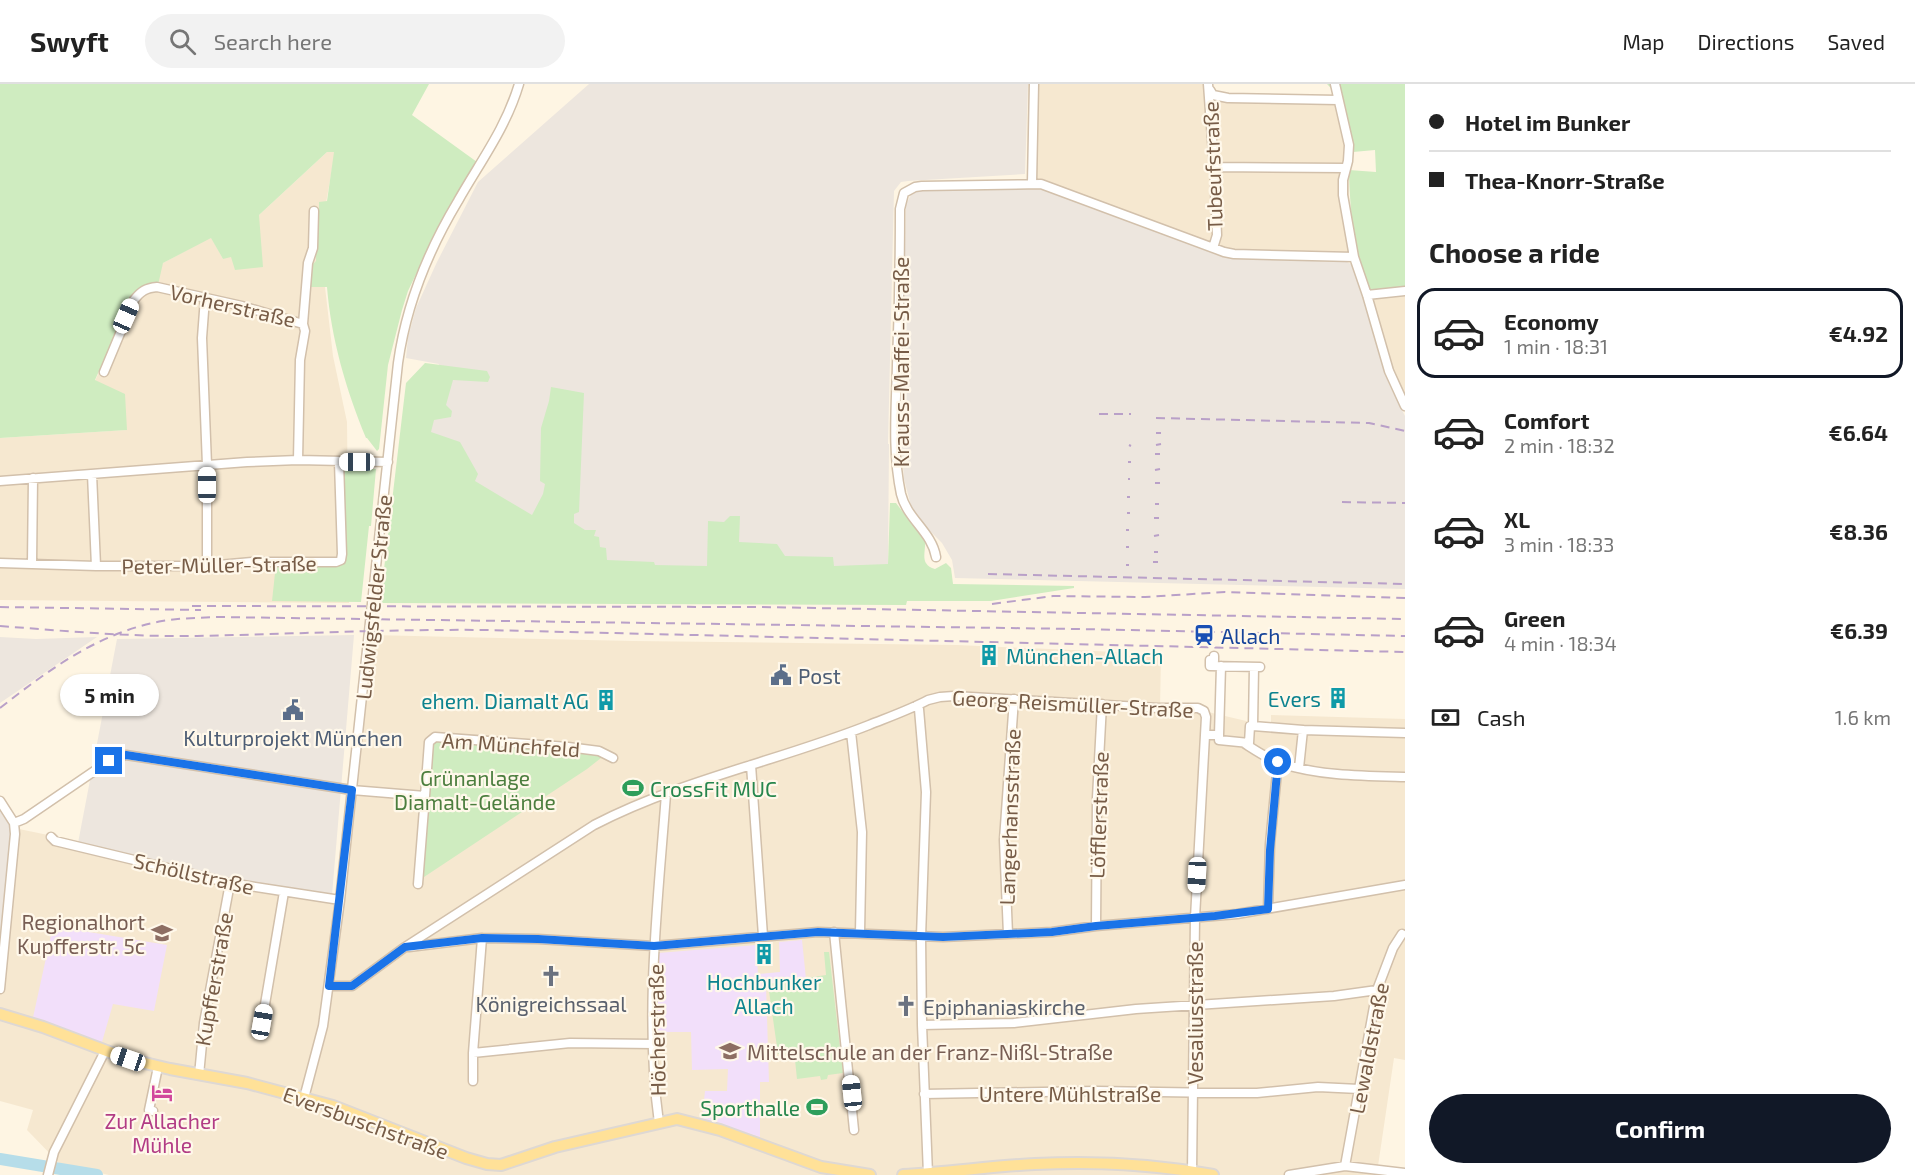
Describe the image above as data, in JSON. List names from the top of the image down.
{
  "streets": {
    "main road": ["Eversbuschstraße"],
    "street": [
      "Tubeufstraße",
      "Vorherstraße",
      "Krauss-Maffei-Straße",
      "Peter-Müller-Straße",
      "Ludwigsfelder Straße",
      "Georg-Reismüller-Straße",
      "Am Münchfeld",
      "Löfflerstraße",
      "Langerhansstraße",
      "Schöllstraße",
      "Kupfferstraße",
      "Vesaliusstraße",
      "Höcherstraße",
      "Lewaldstraße",
      "Untere Mühlstraße"
    ]
  },
  "crossings": [
    ["Ludwigsfelder Straße", "Georg-Reismüller-Straße"],
    ["Ludwigsfelder Straße", "Schöllstraße"],
    ["Ludwigsfelder Straße", "Eversbuschstraße"],
    ["Georg-Reismüller-Straße", "Löfflerstraße"],
    ["Georg-Reismüller-Straße", "Langerhansstraße"],
    ["Georg-Reismüller-Straße", "Vesaliusstraße"],
    ["Georg-Reismüller-Straße", "Höcherstraße"],
    ["Schöllstraße", "Kupfferstraße"],
    ["Kupfferstraße", "Eversbuschstraße"],
    ["Vesaliusstraße", "Untere Mühlstraße"],
    ["Höcherstraße", "Eversbuschstraße"],
    ["Lewaldstraße", "Untere Mühlstraße"]
  ],
  "parks": ["Grünanlage Diamalt-Gelände"],
  "places": {
    "station": ["Allach"],
    "building": [
      "München-Allach",
      "Evers",
      "ehem. Diamalt AG",
      "Hochbunker Allach"
    ],
    "public building": ["Post", "Kulturprojekt München"],
    "sports": ["CrossFit MUC", "Sporthalle"],
    "school or university": ["Regionalhort Kupfferstr. 5c", "Mittelschule an der Franz-Nißl-Straße"],
    "church": ["Königreichssaal", "Epiphaniaskirche"],
    "hotel": ["Zur Allacher Mühle"]
  },
  "page": {
    "header": "Swyft",
    "search": "Search here",
    "nav": ["Map", "Directions", "Saved"],
    "banner": ["Hotel im Bunker", "Thea-Knorr-Straße"],
    "heading": "Choose a ride",
    "list": [
      {
        "name": "Economy",
        "note": "1 min · 18:31",
        "value": "€4.92"
      },
      {
        "name": "Comfort",
        "note": "2 min · 18:32",
        "value": "€6.64"
      },
      {
        "name": "XL",
        "note": "3 min · 18:33",
        "value": "€8.36"
      },
      {
        "name": "Green",
        "note": "4 min · 18:34",
        "value": "€6.39"
      }
    ],
    "bubble": "5 min",
    "pay": ["Cash", "1.6 km"],
    "buttons": "Confirm"
  }
}
